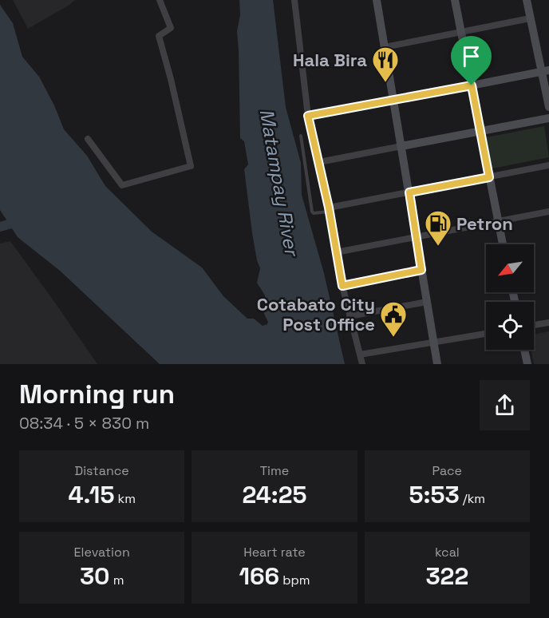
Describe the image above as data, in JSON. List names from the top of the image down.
{
  "water": ["Matampay River"],
  "places": {
    "restaurant": ["Hala Bira"],
    "fuel station": ["Petron"],
    "public building": ["Cotabato City Post Office"]
  },
  "north": "bottom left",
  "page": {
    "heading": ["Morning run", "08:34 · 5 × 830 m"],
    "stats": [
      ["Distance", "4.15 km"],
      ["Time", "24:25"],
      ["Pace", "5:53 /km"],
      ["Elevation", "30 m"],
      ["Heart rate", "166 bpm"],
      ["kcal", "322"]
    ]
  }
}
